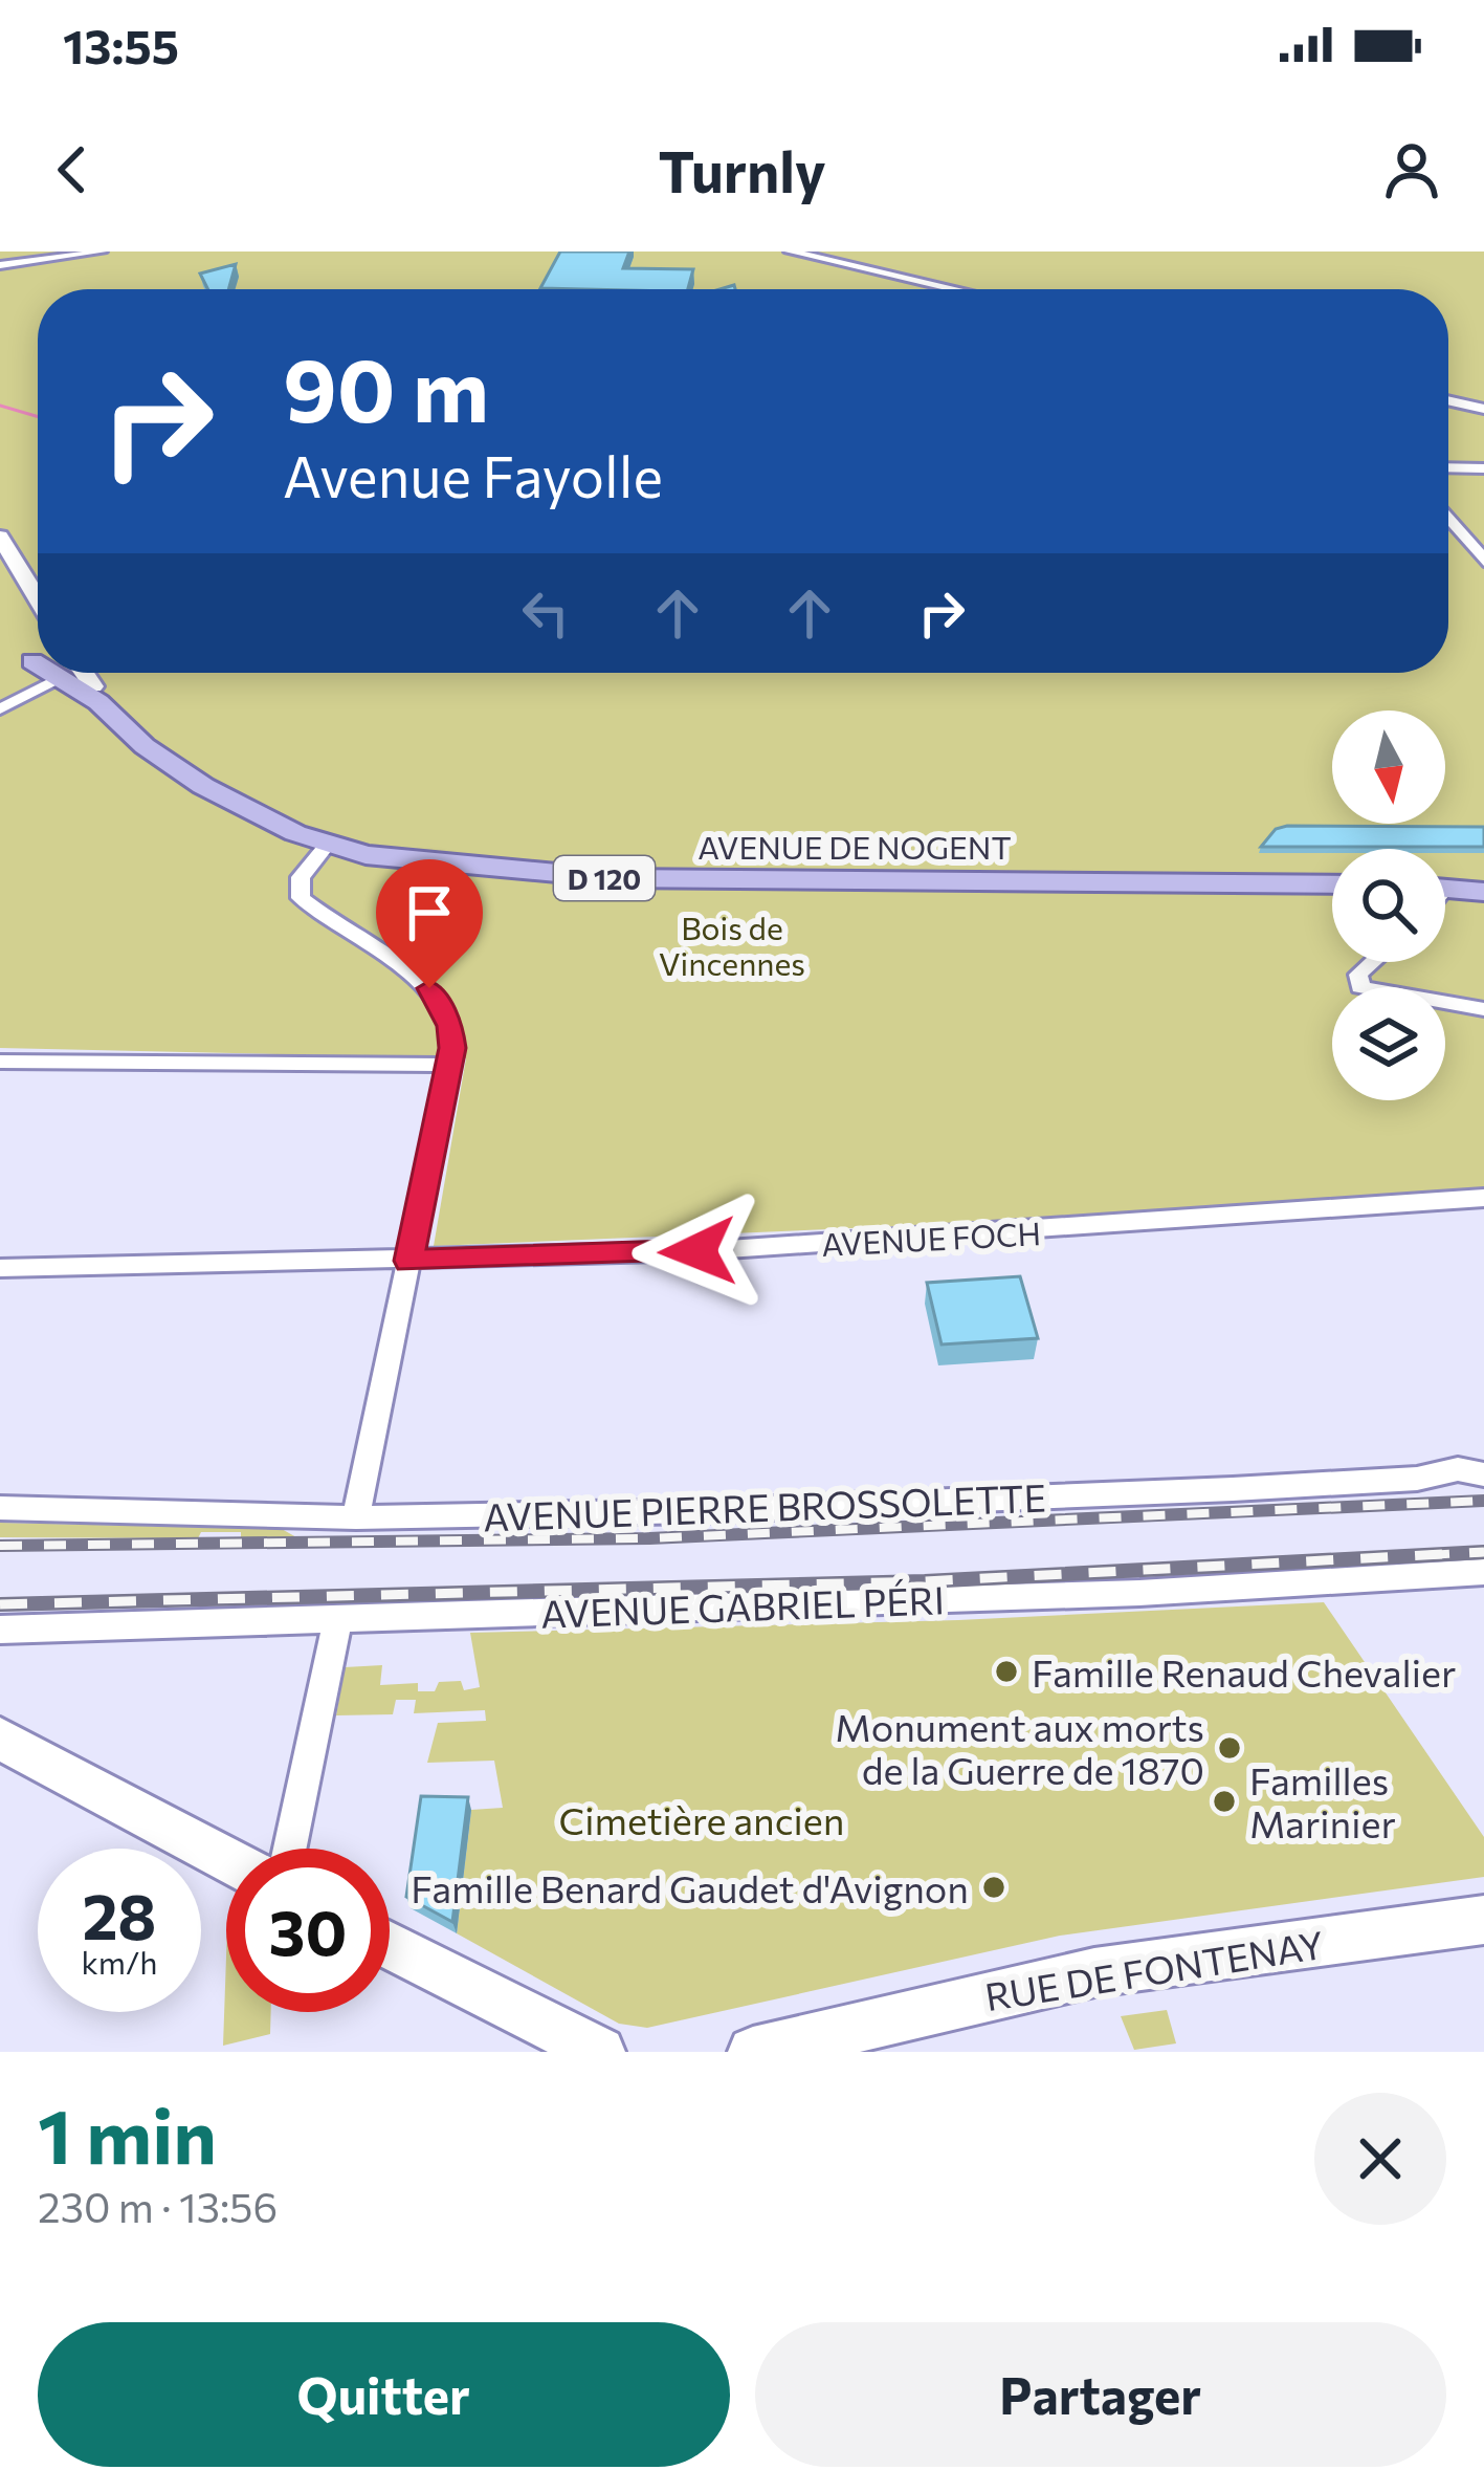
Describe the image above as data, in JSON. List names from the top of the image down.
{
  "streets": {
    "main road": ["AVENUE DE NOGENT", "D 120", "RUE DE FONTENAY"],
    "street": ["AVENUE FOCH", "AVENUE PIERRE BROSSOLETTE", "AVENUE GABRIEL PÉRI"]
  },
  "parks": ["Bois de Vincennes", "Cimetière ancien"],
  "places": [
    "Famille Renaud Chevalier",
    "Monument aux morts de la Guerre de 1870",
    "Familles Marinier",
    "Famille Benard Gaudet d'Avignon"
  ],
  "north": "bottom",
  "page": {
    "status": "13:55",
    "header": "Turnly",
    "turn": ["90 m", "Avenue Fayolle"],
    "speed": "28 km/h",
    "limit": "30",
    "heading": ["1 min", "230 m · 13:56"],
    "buttons": ["Quitter", "Partager"]
  }
}
